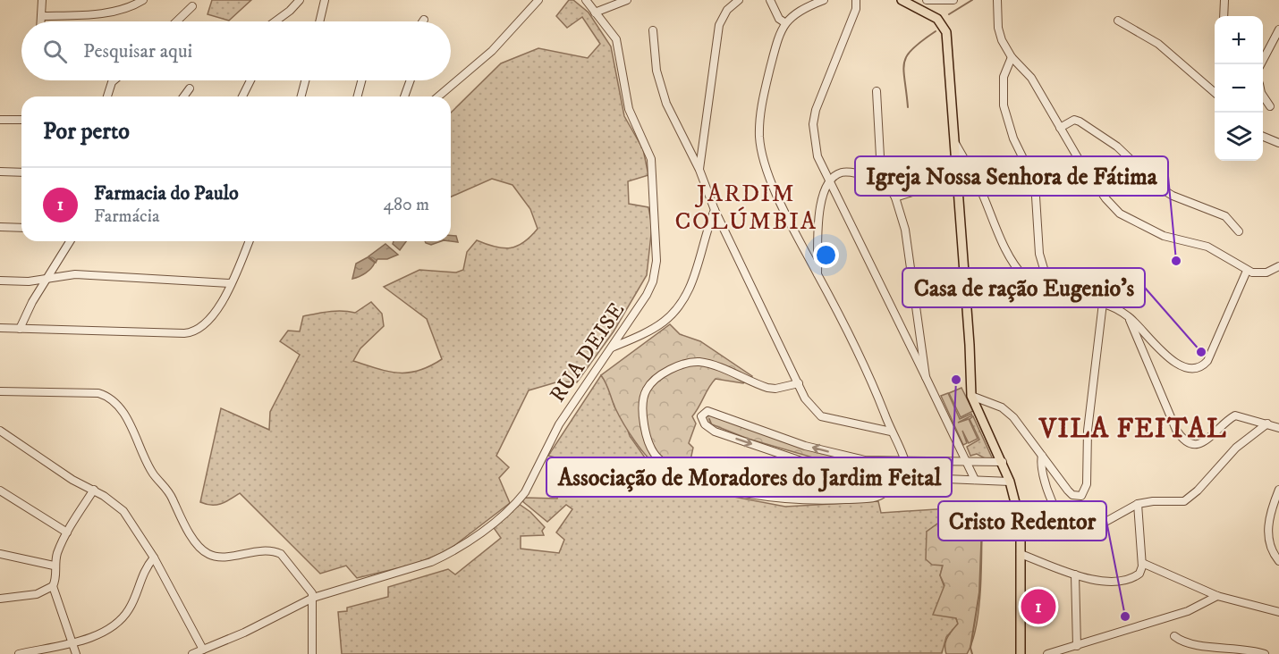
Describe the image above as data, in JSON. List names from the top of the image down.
{
  "streets": {
    "street": ["RUA DEISE"]
  },
  "districts": ["JARDIM COLÚMBIA", "VILA FEITAL"],
  "places": [
    "Igreja Nossa Senhora de Fátima",
    "Casa de ração Eugenio's",
    "Associação de Moradores do Jardim Feital",
    "Cristo Redentor"
  ],
  "page": {
    "map_buttons": ["+", "−"],
    "search": "Pesquisar aqui",
    "heading": "Por perto",
    "list": [
      {
        "mark": "1",
        "name": "Farmacia do Paulo",
        "note": "Farmácia",
        "value": "480 m"
      }
    ],
    "pins": "1"
  }
}
